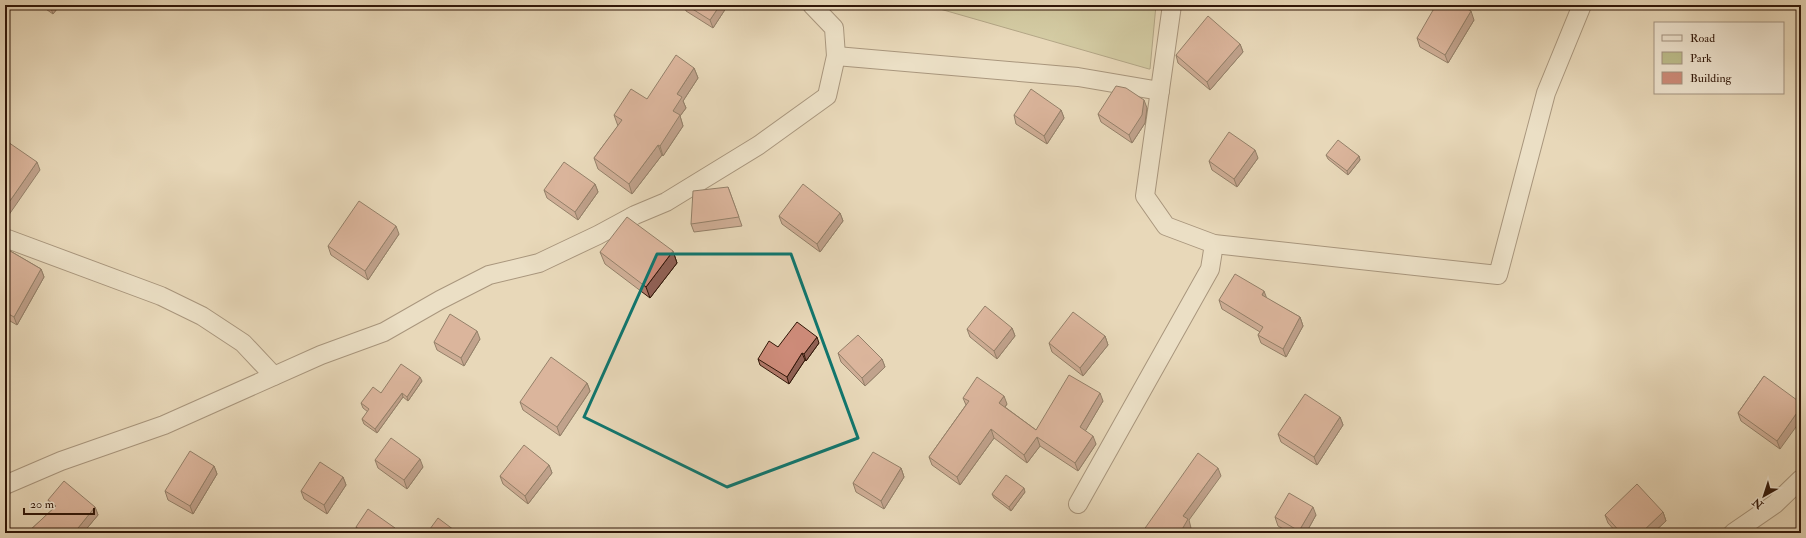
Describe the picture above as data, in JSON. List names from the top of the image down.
{
  "legend": ["Road", "Park", "Building"],
  "scale_bar": "20 m",
  "north": "bottom left"
}
